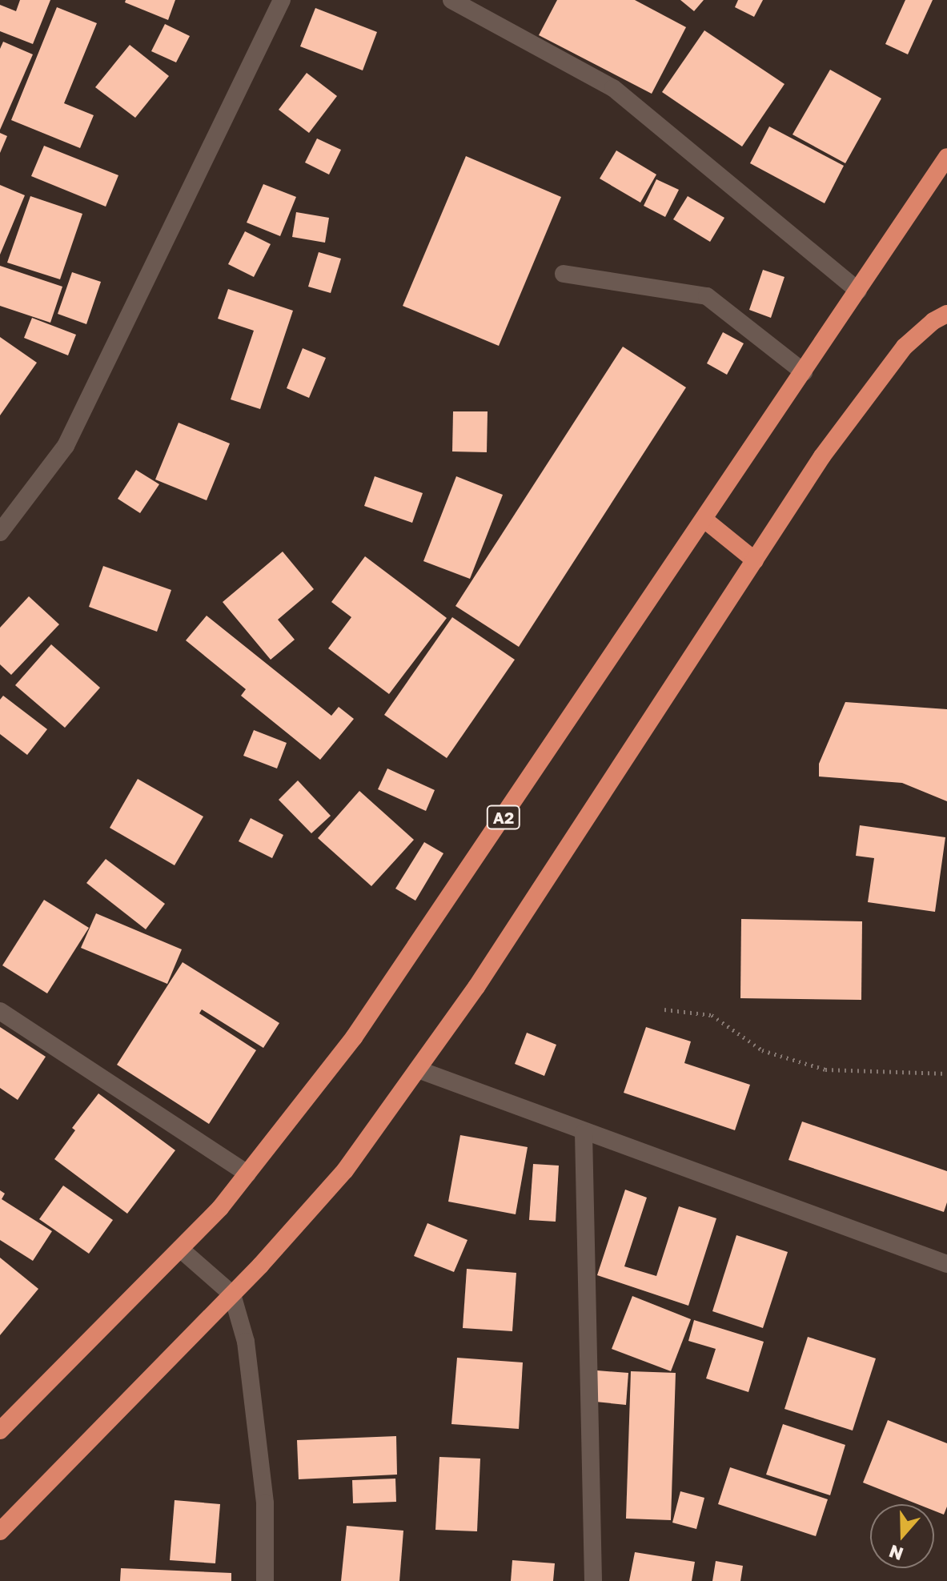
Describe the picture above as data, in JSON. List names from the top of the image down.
{
  "streets": {
    "highway": ["A2"]
  },
  "north": "bottom"
}
